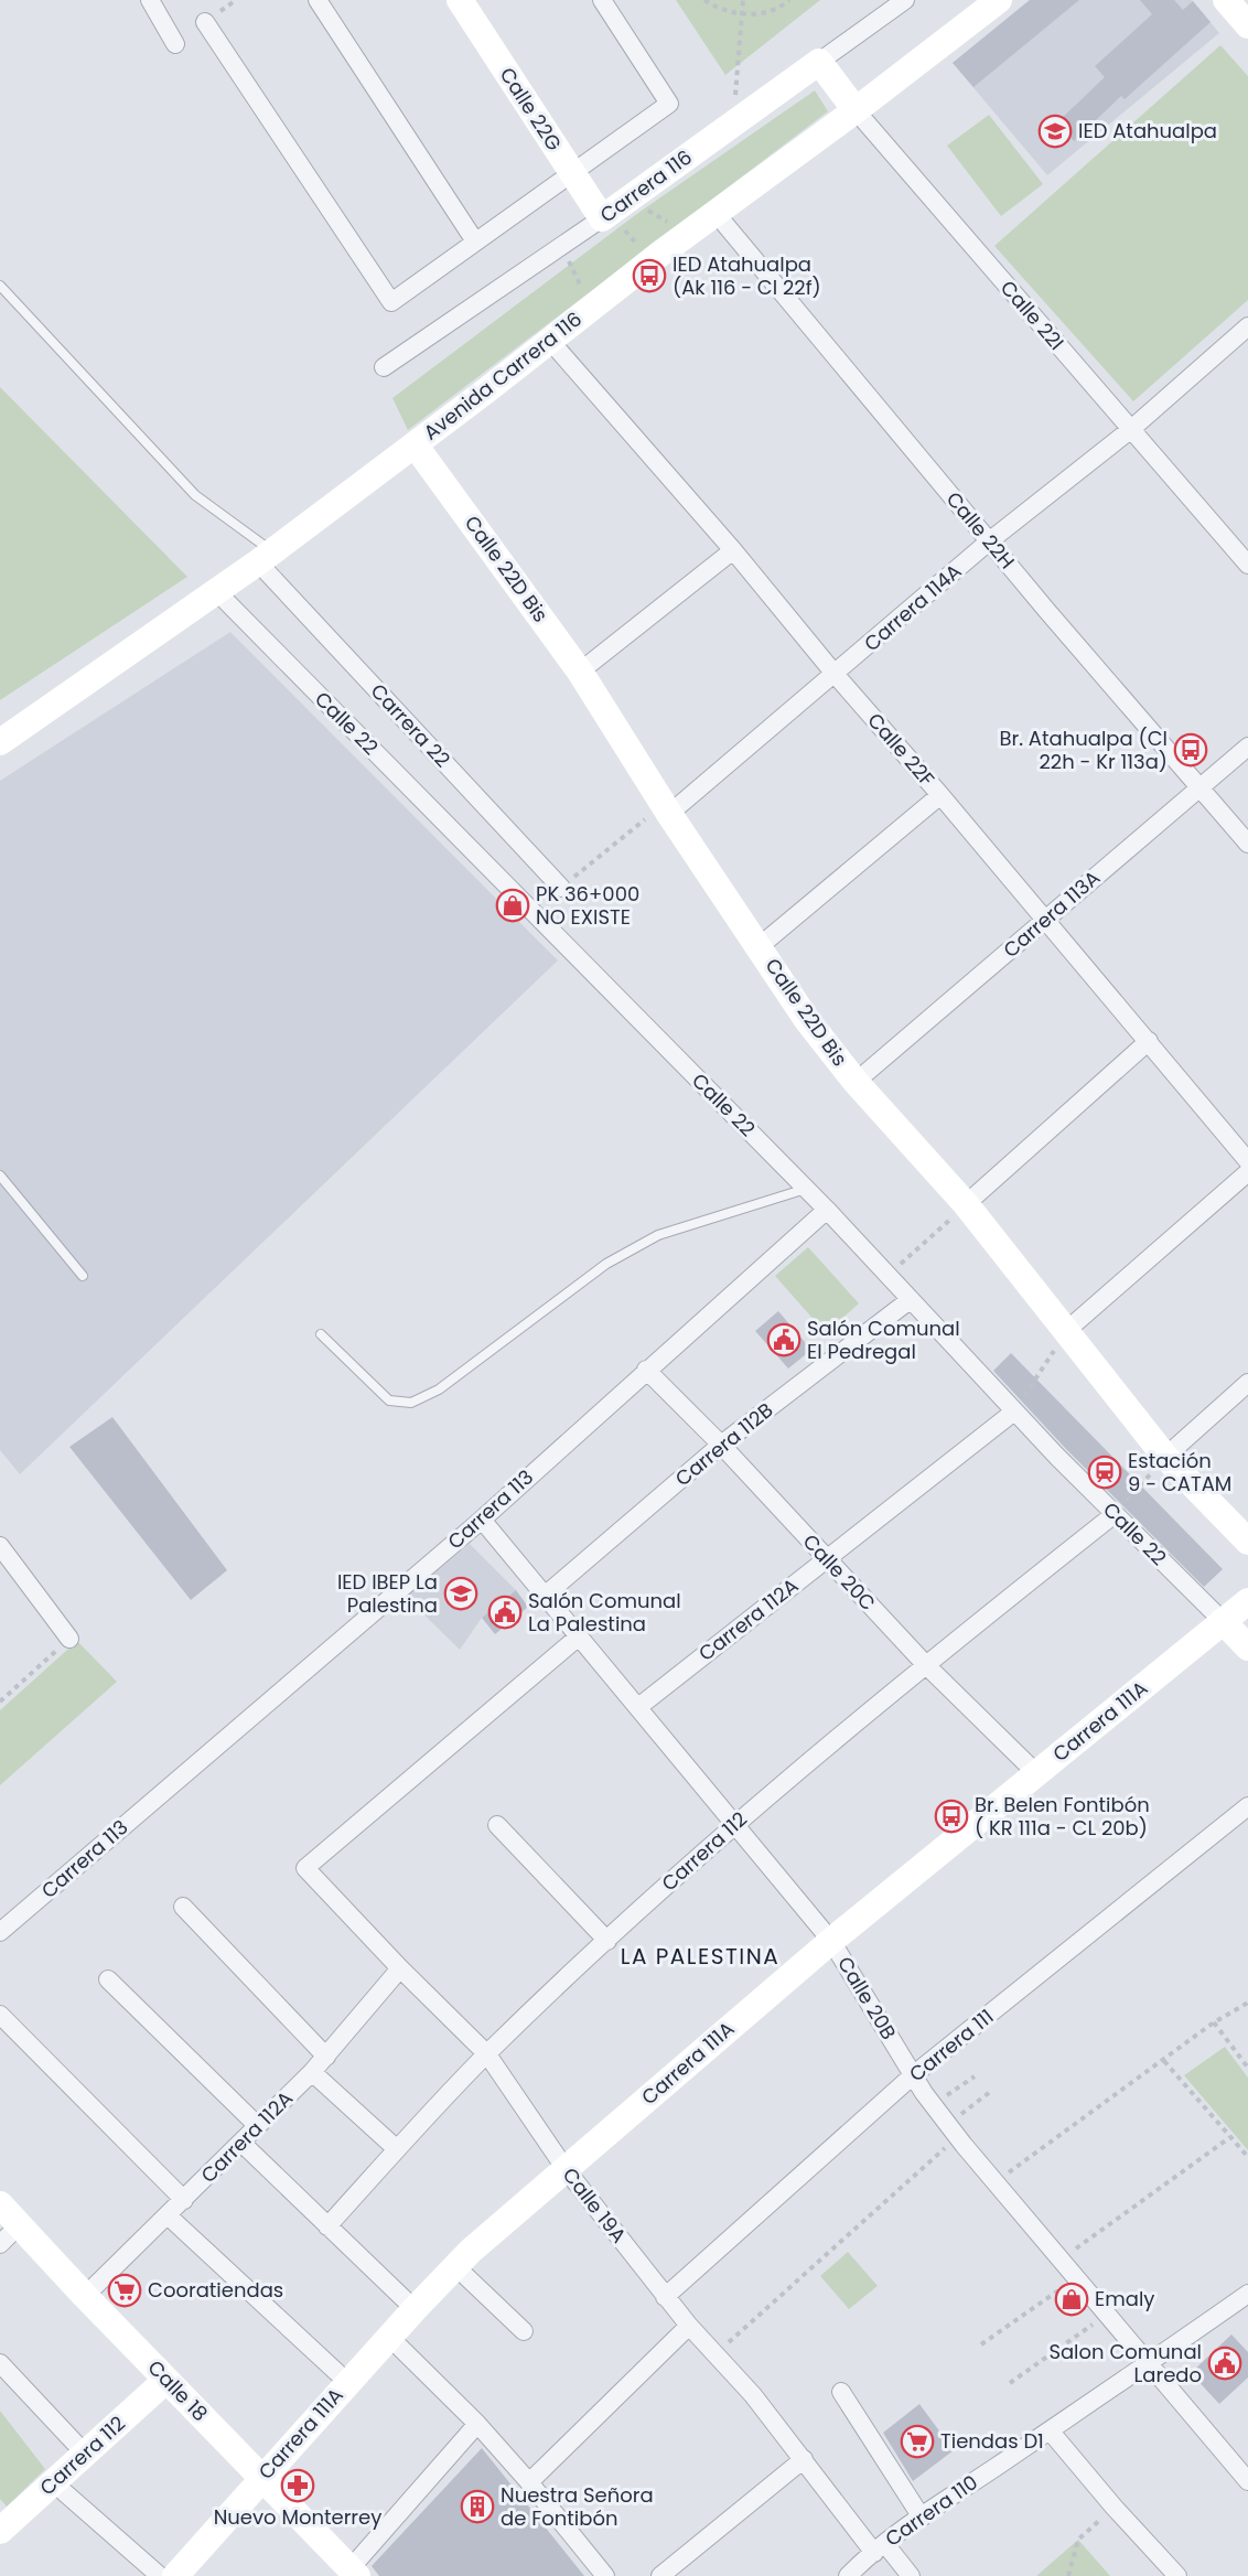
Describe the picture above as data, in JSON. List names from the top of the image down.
{
  "streets": {
    "street": [
      "Calle 22G",
      "Carrera 116",
      "Calle 22I",
      "Avenida Carrera 116",
      "Calle 22H",
      "Calle 22D Bis",
      "Carrera 114A",
      "Calle 22",
      "Carrera 22",
      "Calle 22F",
      "Carrera 113A",
      "Carrera 112B",
      "Carrera 113",
      "Calle 20C",
      "Carrera 112A",
      "Carrera 111A",
      "Carrera 112",
      "Calle 20B",
      "Carrera 111",
      "Calle 19A",
      "Calle 18",
      "Carrera 110"
    ]
  },
  "crossings": [
    ["Calle 22G", "Carrera 116"],
    ["Carrera 116", "Calle 22I"],
    ["Calle 22I", "Avenida Carrera 116"],
    ["Calle 22I", "Carrera 114A"],
    ["Avenida Carrera 116", "Calle 22H"],
    ["Avenida Carrera 116", "Calle 22D Bis"],
    ["Avenida Carrera 116", "Calle 22"],
    ["Avenida Carrera 116", "Carrera 22"],
    ["Avenida Carrera 116", "Calle 22F"],
    ["Calle 22H", "Carrera 114A"],
    ["Calle 22H", "Carrera 113A"],
    ["Calle 22D Bis", "Carrera 114A"],
    ["Calle 22D Bis", "Carrera 113A"],
    ["Carrera 114A", "Calle 22F"],
    ["Calle 22", "Carrera 112B"],
    ["Calle 22", "Carrera 113"],
    ["Calle 22", "Carrera 112A"],
    ["Calle 22", "Carrera 111A"],
    ["Calle 22", "Carrera 112"],
    ["Calle 22F", "Carrera 113A"],
    ["Carrera 112B", "Calle 20C"],
    ["Carrera 112B", "Calle 20B"],
    ["Carrera 113", "Calle 20C"],
    ["Carrera 113", "Calle 20B"],
    ["Calle 20C", "Carrera 112A"],
    ["Calle 20C", "Carrera 111A"],
    ["Calle 20C", "Carrera 112"],
    ["Carrera 112A", "Calle 20B"],
    ["Carrera 112A", "Calle 19A"],
    ["Carrera 112A", "Calle 18"],
    ["Carrera 111A", "Calle 20B"],
    ["Carrera 111A", "Calle 19A"],
    ["Carrera 111A", "Calle 18"],
    ["Carrera 112", "Calle 20B"],
    ["Carrera 112", "Calle 19A"],
    ["Carrera 112", "Calle 18"],
    ["Calle 20B", "Carrera 111"],
    ["Calle 20B", "Calle 19A"],
    ["Calle 20B", "Carrera 110"],
    ["Carrera 111", "Calle 19A"],
    ["Calle 19A", "Carrera 110"]
  ],
  "districts": ["LA PALESTINA"],
  "places": {
    "school or university": ["IED Atahualpa", "IED IBEP La Palestina"],
    "bus stop": ["IED Atahualpa (Ak 116 - Cl 22f)", "Br. Atahualpa (Cl 22h - Kr 113a)", "Br. Belen Fontibón ( KR 111a - CL 20b)"],
    "shop": ["PK 36+000 NO EXISTE", "Emaly"],
    "public building": ["Salón Comunal El Pedregal", "Salón Comunal La Palestina", "Salon Comunal Laredo"],
    "station": ["Estación 9 - CATAM"],
    "supermarket": ["Cooratiendas", "Tiendas D1"],
    "pharmacy": ["Nuevo Monterrey"],
    "building": ["Nuestra Señora de Fontibón"]
  }
}
